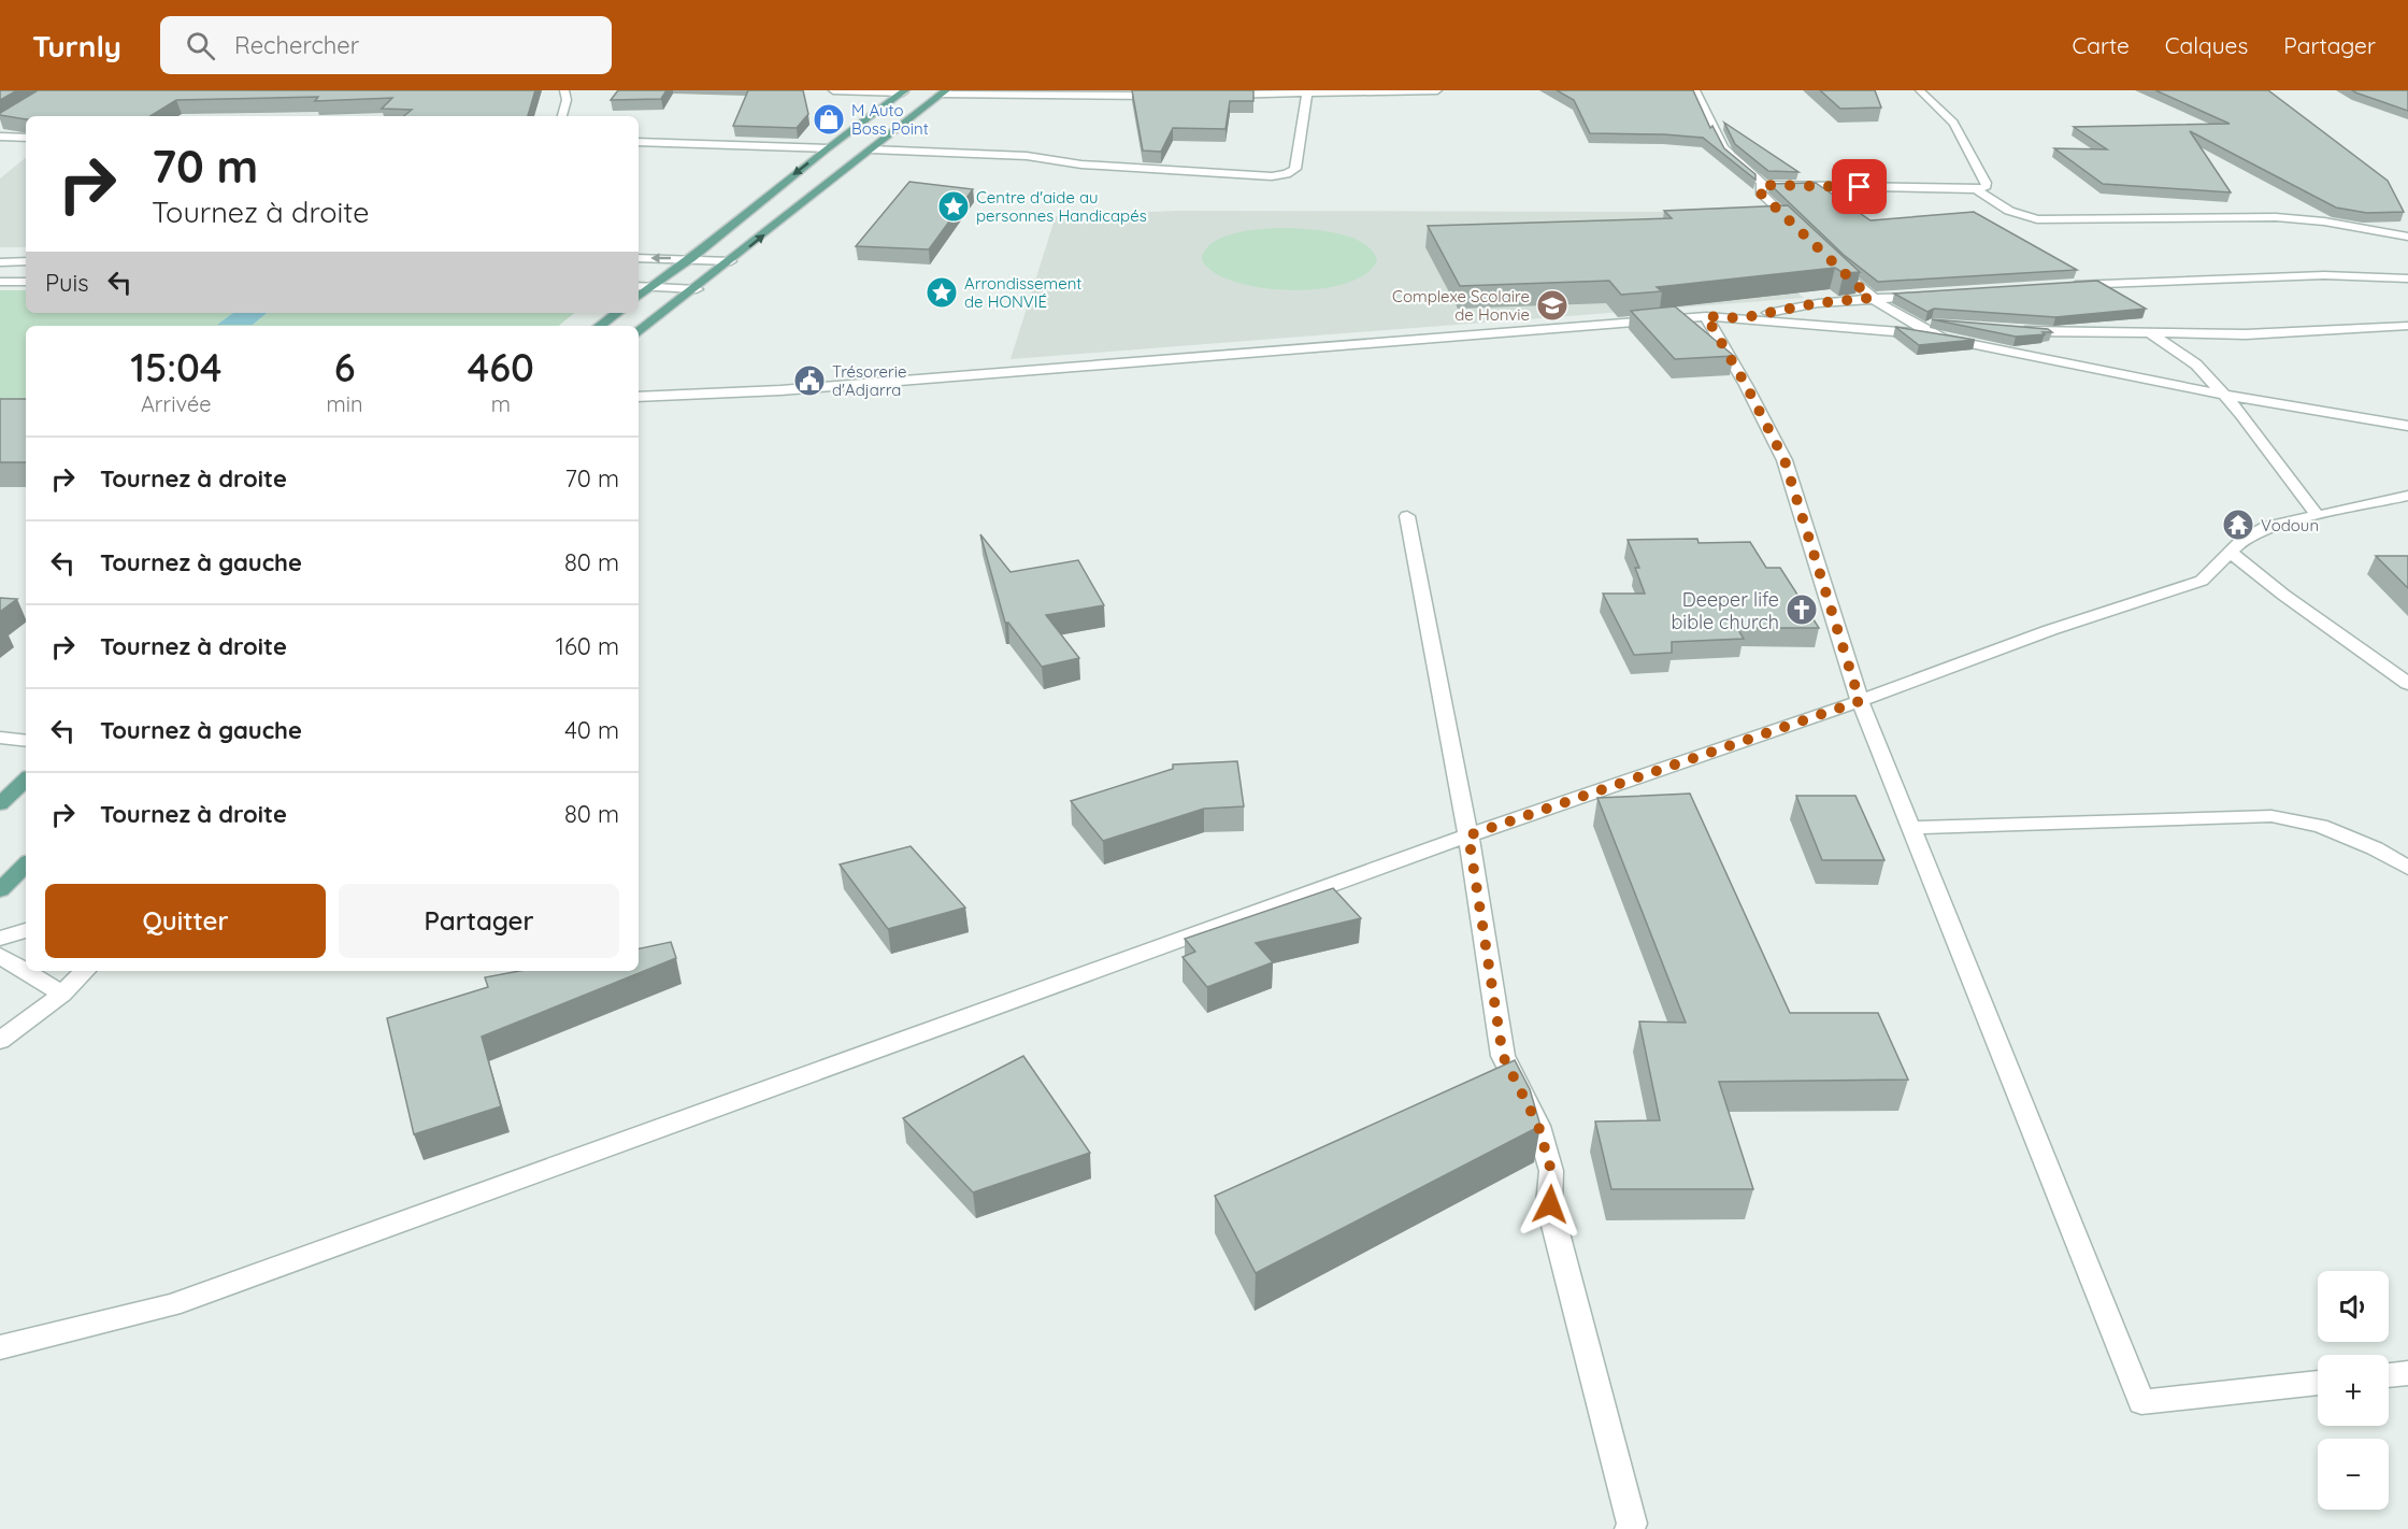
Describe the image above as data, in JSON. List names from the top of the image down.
{
  "places": {
    "shop": ["M Auto Boss Point"],
    "place": ["Centre d'aide au personnes Handicapés", "Arrondissement de HONVIÉ"],
    "school or university": ["Complexe Scolaire de Honvie"],
    "public building": ["Trésorerie d'Adjarra"],
    "temple": ["Vodoun"],
    "church": ["Deeper life bible church"]
  },
  "page": {
    "header": "Turnly",
    "search": "Rechercher",
    "nav": ["Carte", "Calques", "Partager"],
    "turn": ["70 m", "Tournez à droite"],
    "then": "Puis",
    "eta": [
      "15:04",
      "Arrivée",
      "6",
      "min",
      "460",
      "m"
    ],
    "list": [
      {
        "name": "Tournez à droite",
        "value": "70 m"
      },
      {
        "name": "Tournez à gauche",
        "value": "80 m"
      },
      {
        "name": "Tournez à droite",
        "value": "160 m"
      },
      {
        "name": "Tournez à gauche",
        "value": "40 m"
      },
      {
        "name": "Tournez à droite",
        "value": "80 m"
      }
    ],
    "buttons": ["Quitter", "Partager"],
    "map_buttons": ["+", "−"]
  }
}
